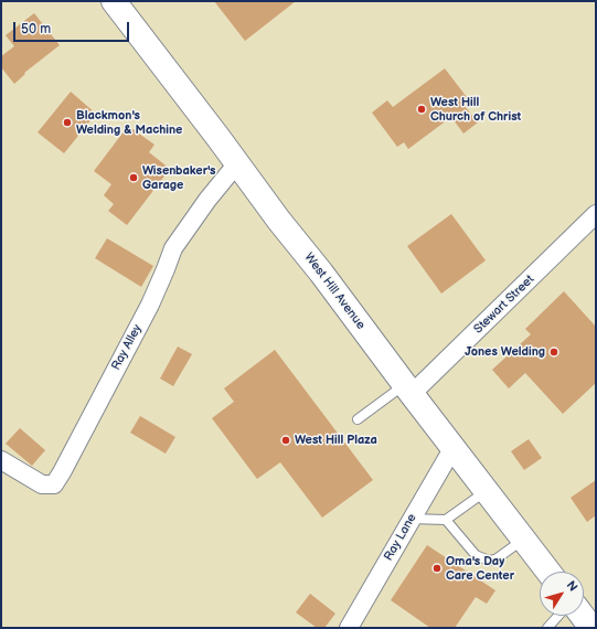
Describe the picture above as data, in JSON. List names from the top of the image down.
{
  "streets": {
    "highway": ["West Hill Avenue"],
    "street": ["Stewart Street", "Ray Alley", "Ray Lane"]
  },
  "crossings": [
    ["West Hill Avenue", "Stewart Street"],
    ["West Hill Avenue", "Ray Alley"],
    ["West Hill Avenue", "Ray Lane"]
  ],
  "places": [
    "West Hill Church of Christ",
    "Blackmon's Welding & Machine",
    "Wisenbaker's Garage",
    "Jones Welding",
    "West Hill Plaza",
    "Oma's Day Care Center"
  ],
  "scale_bar": "50 m",
  "north": "top right"
}
